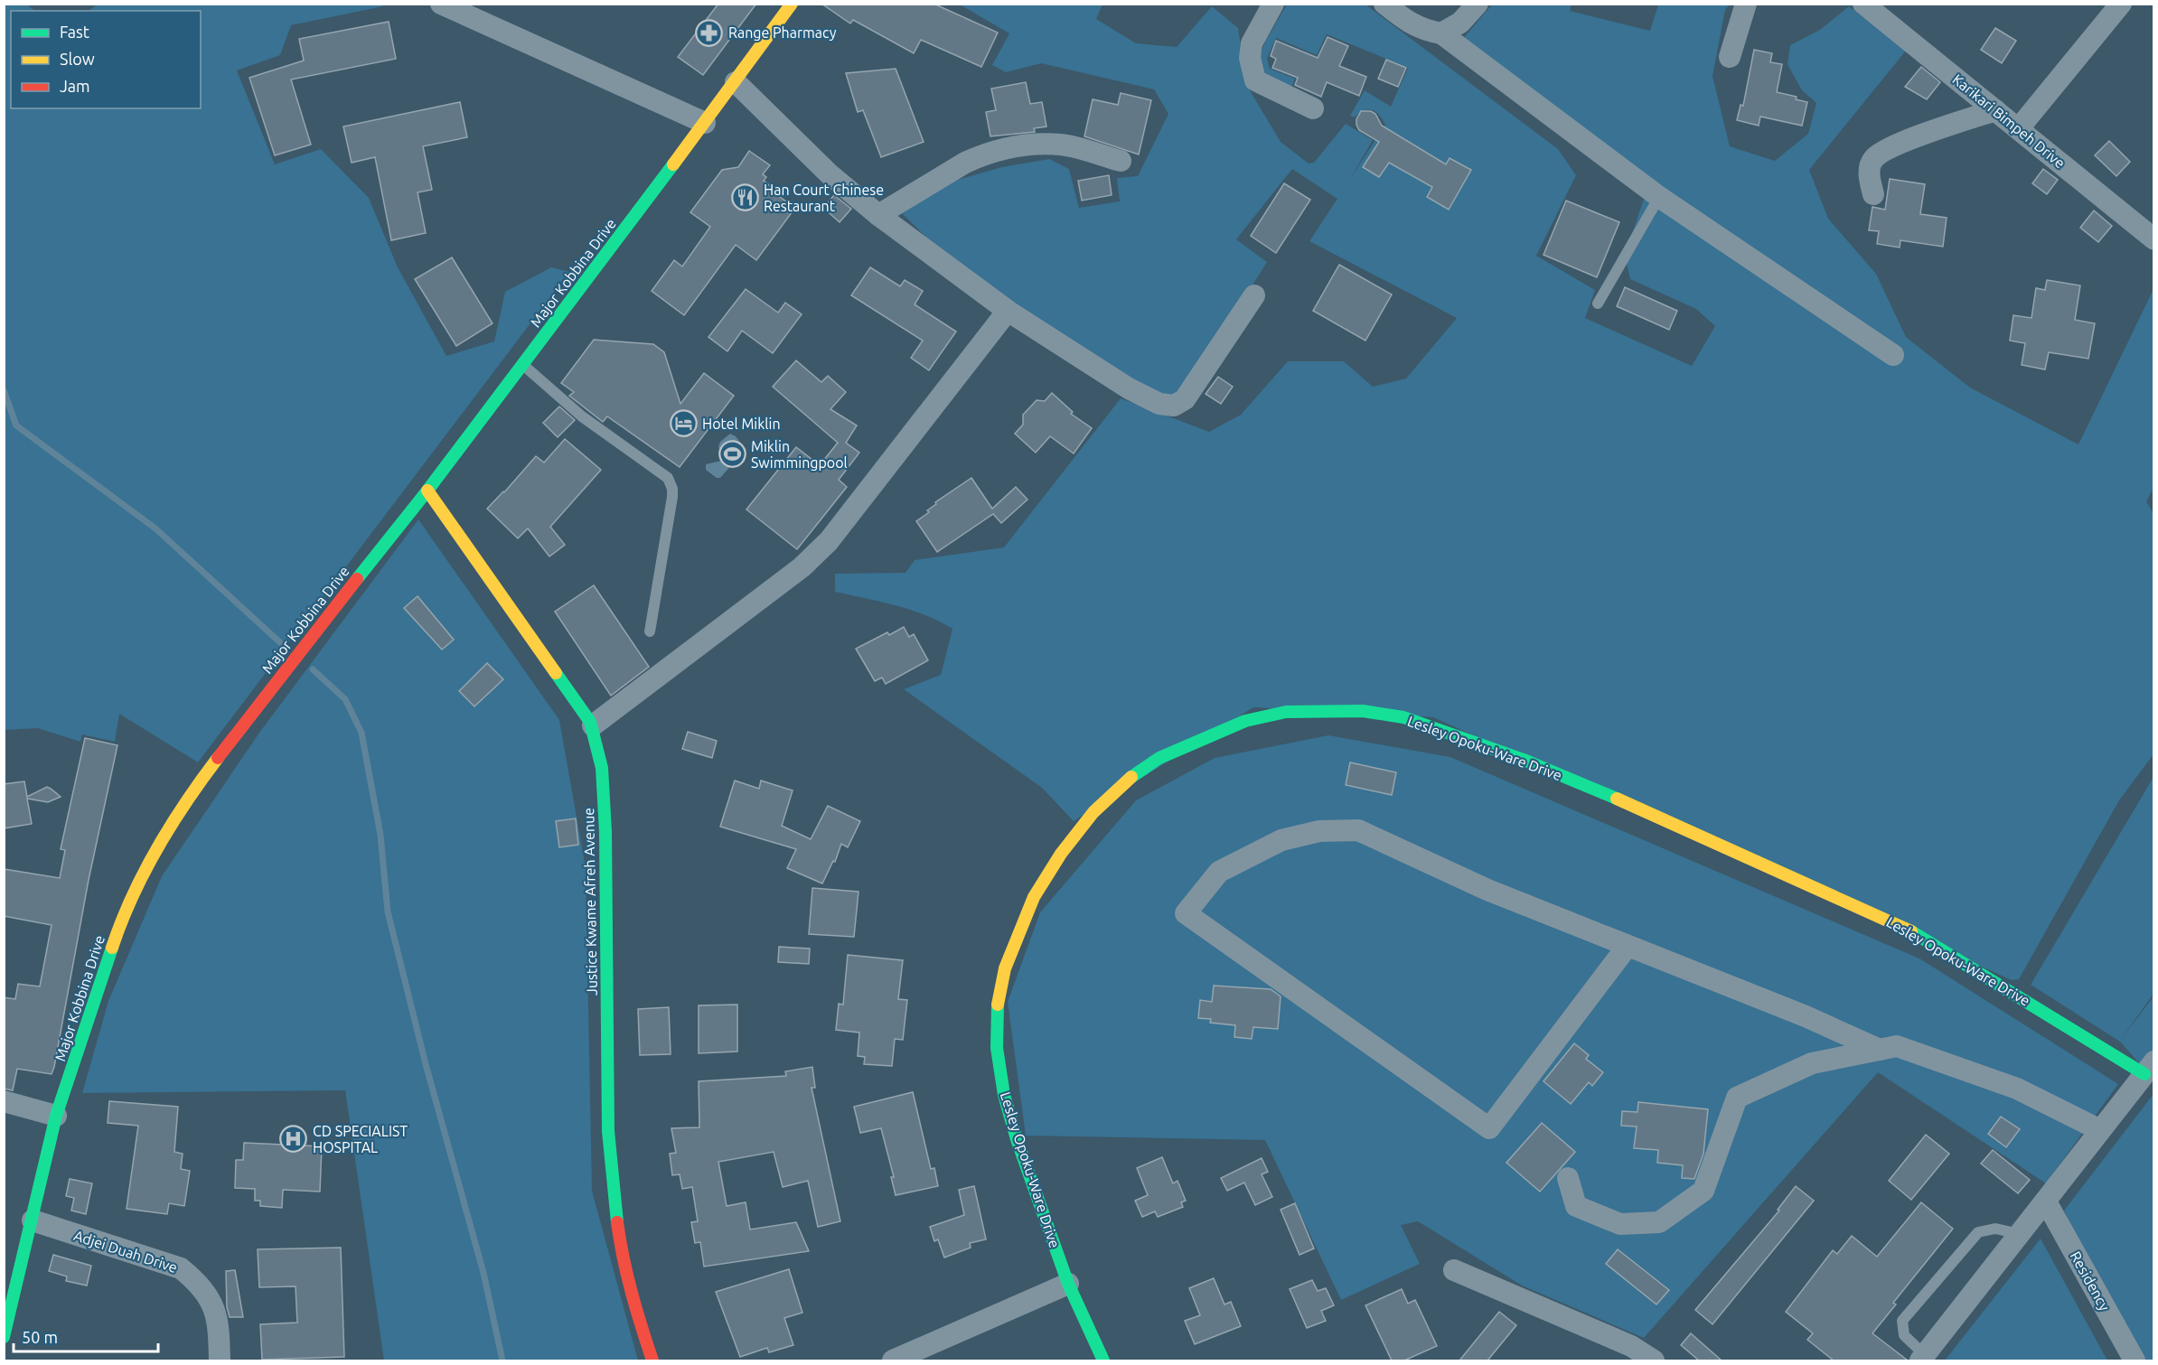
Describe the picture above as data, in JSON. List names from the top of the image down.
{
  "streets": {
    "street": [
      "Karikari Bimpeh Drive",
      "Major Kobbina Drive",
      "Lesley Opoku-Ware Drive",
      "Justice Kwame Afreh Avenue",
      "Adjei Duah Drive",
      "Residency"
    ]
  },
  "crossings": [
    ["Major Kobbina Drive", "Justice Kwame Afreh Avenue"],
    ["Major Kobbina Drive", "Adjei Duah Drive"],
    ["Lesley Opoku-Ware Drive", "Residency"]
  ],
  "places": {
    "pharmacy": ["Range Pharmacy"],
    "restaurant": ["Han Court Chinese Restaurant"],
    "hotel": ["Hotel Miklin"],
    "sports": ["Miklin Swimmingpool"],
    "hospital": ["CD SPECIALIST HOSPITAL"]
  },
  "legend": ["Fast", "Slow", "Jam"],
  "scale_bar": "50 m"
}
